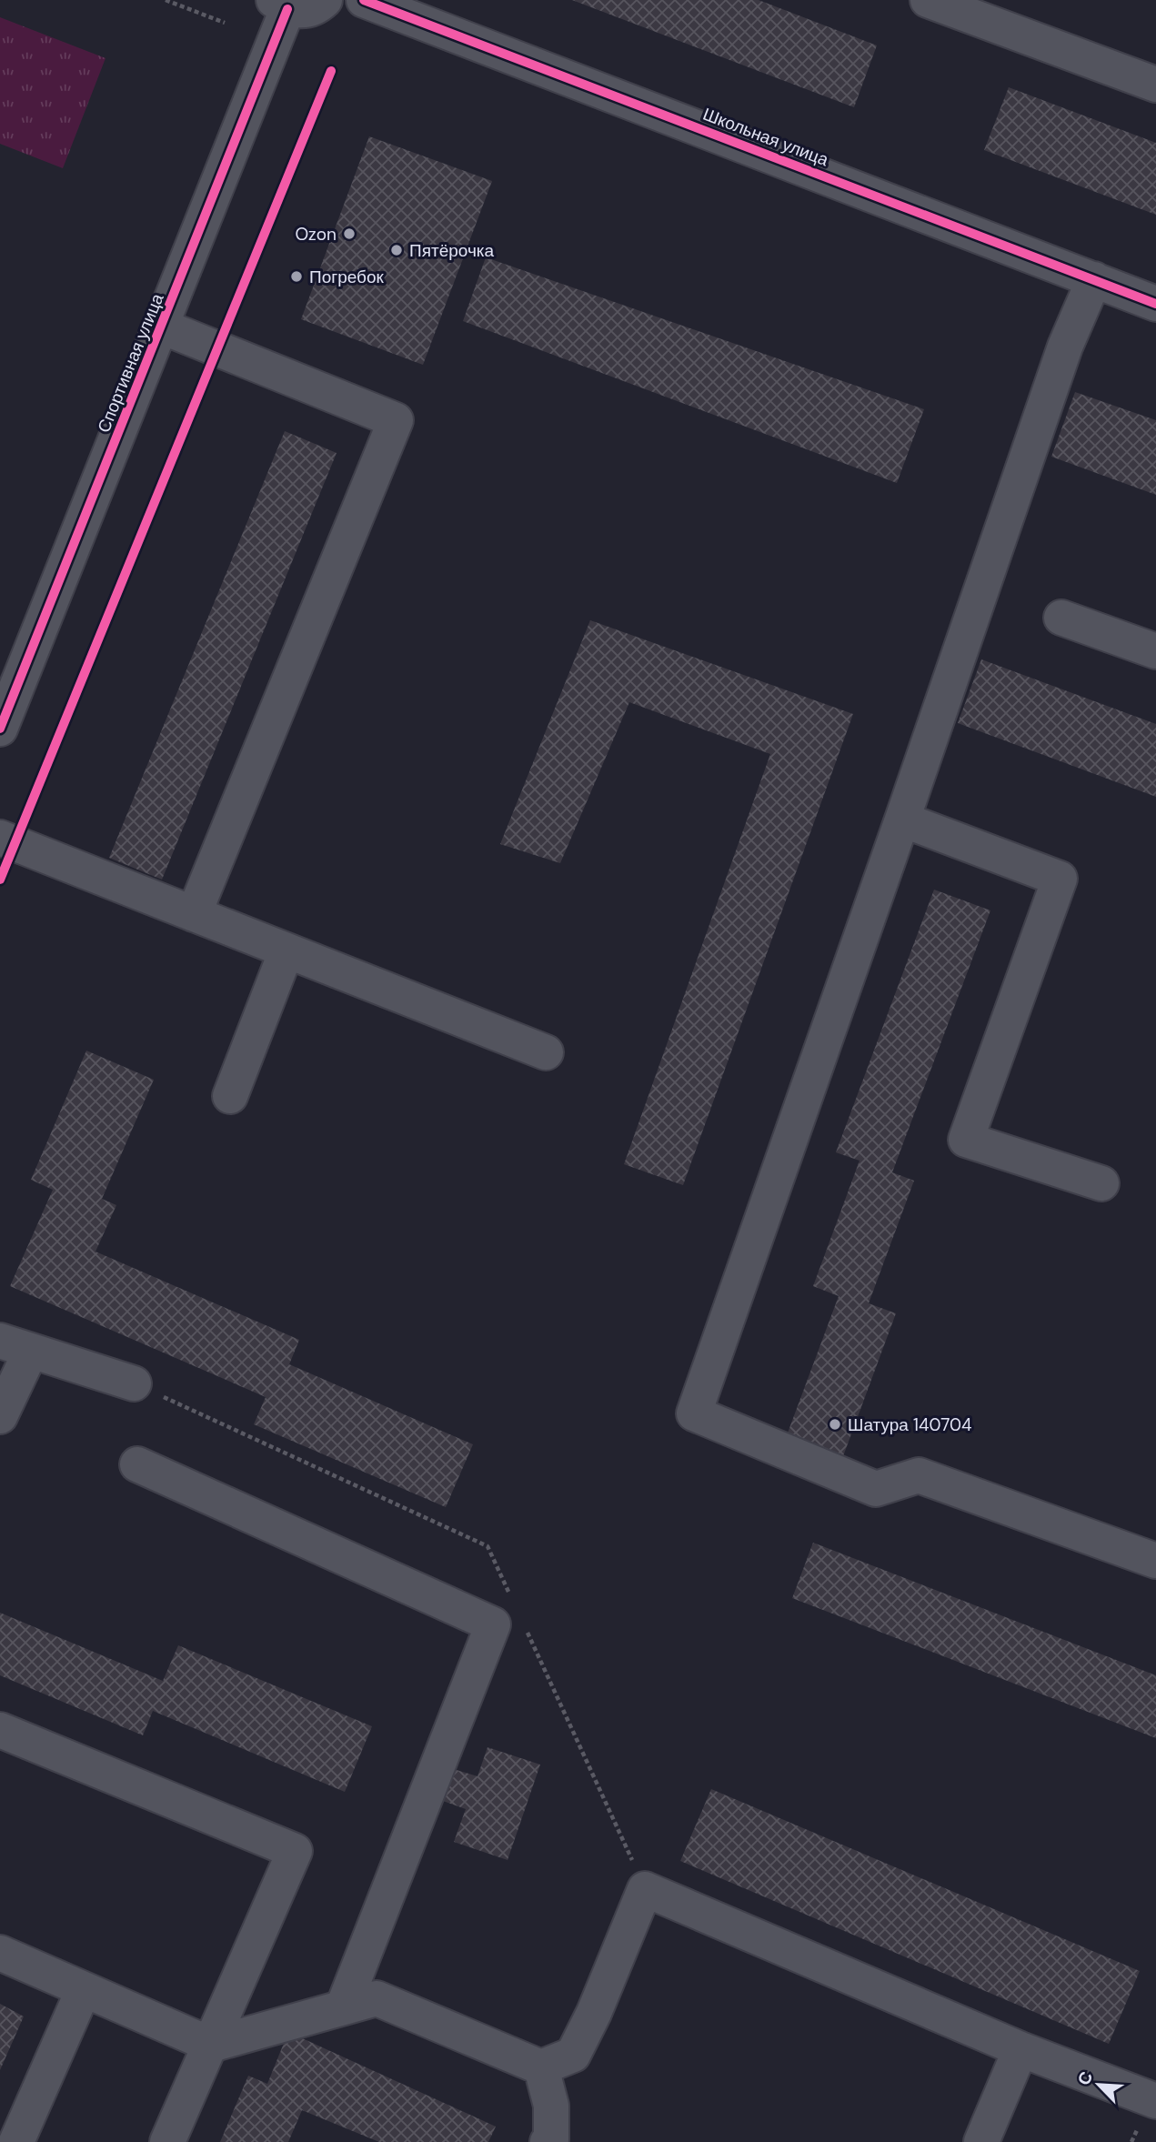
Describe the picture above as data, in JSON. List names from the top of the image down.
{
  "streets": {
    "street": ["Школьная улица", "Спортивная улица"]
  },
  "places": [
    "Ozon",
    "Пятёрочка",
    "Погребок",
    "Шатура 140704"
  ],
  "north": "top left"
}
